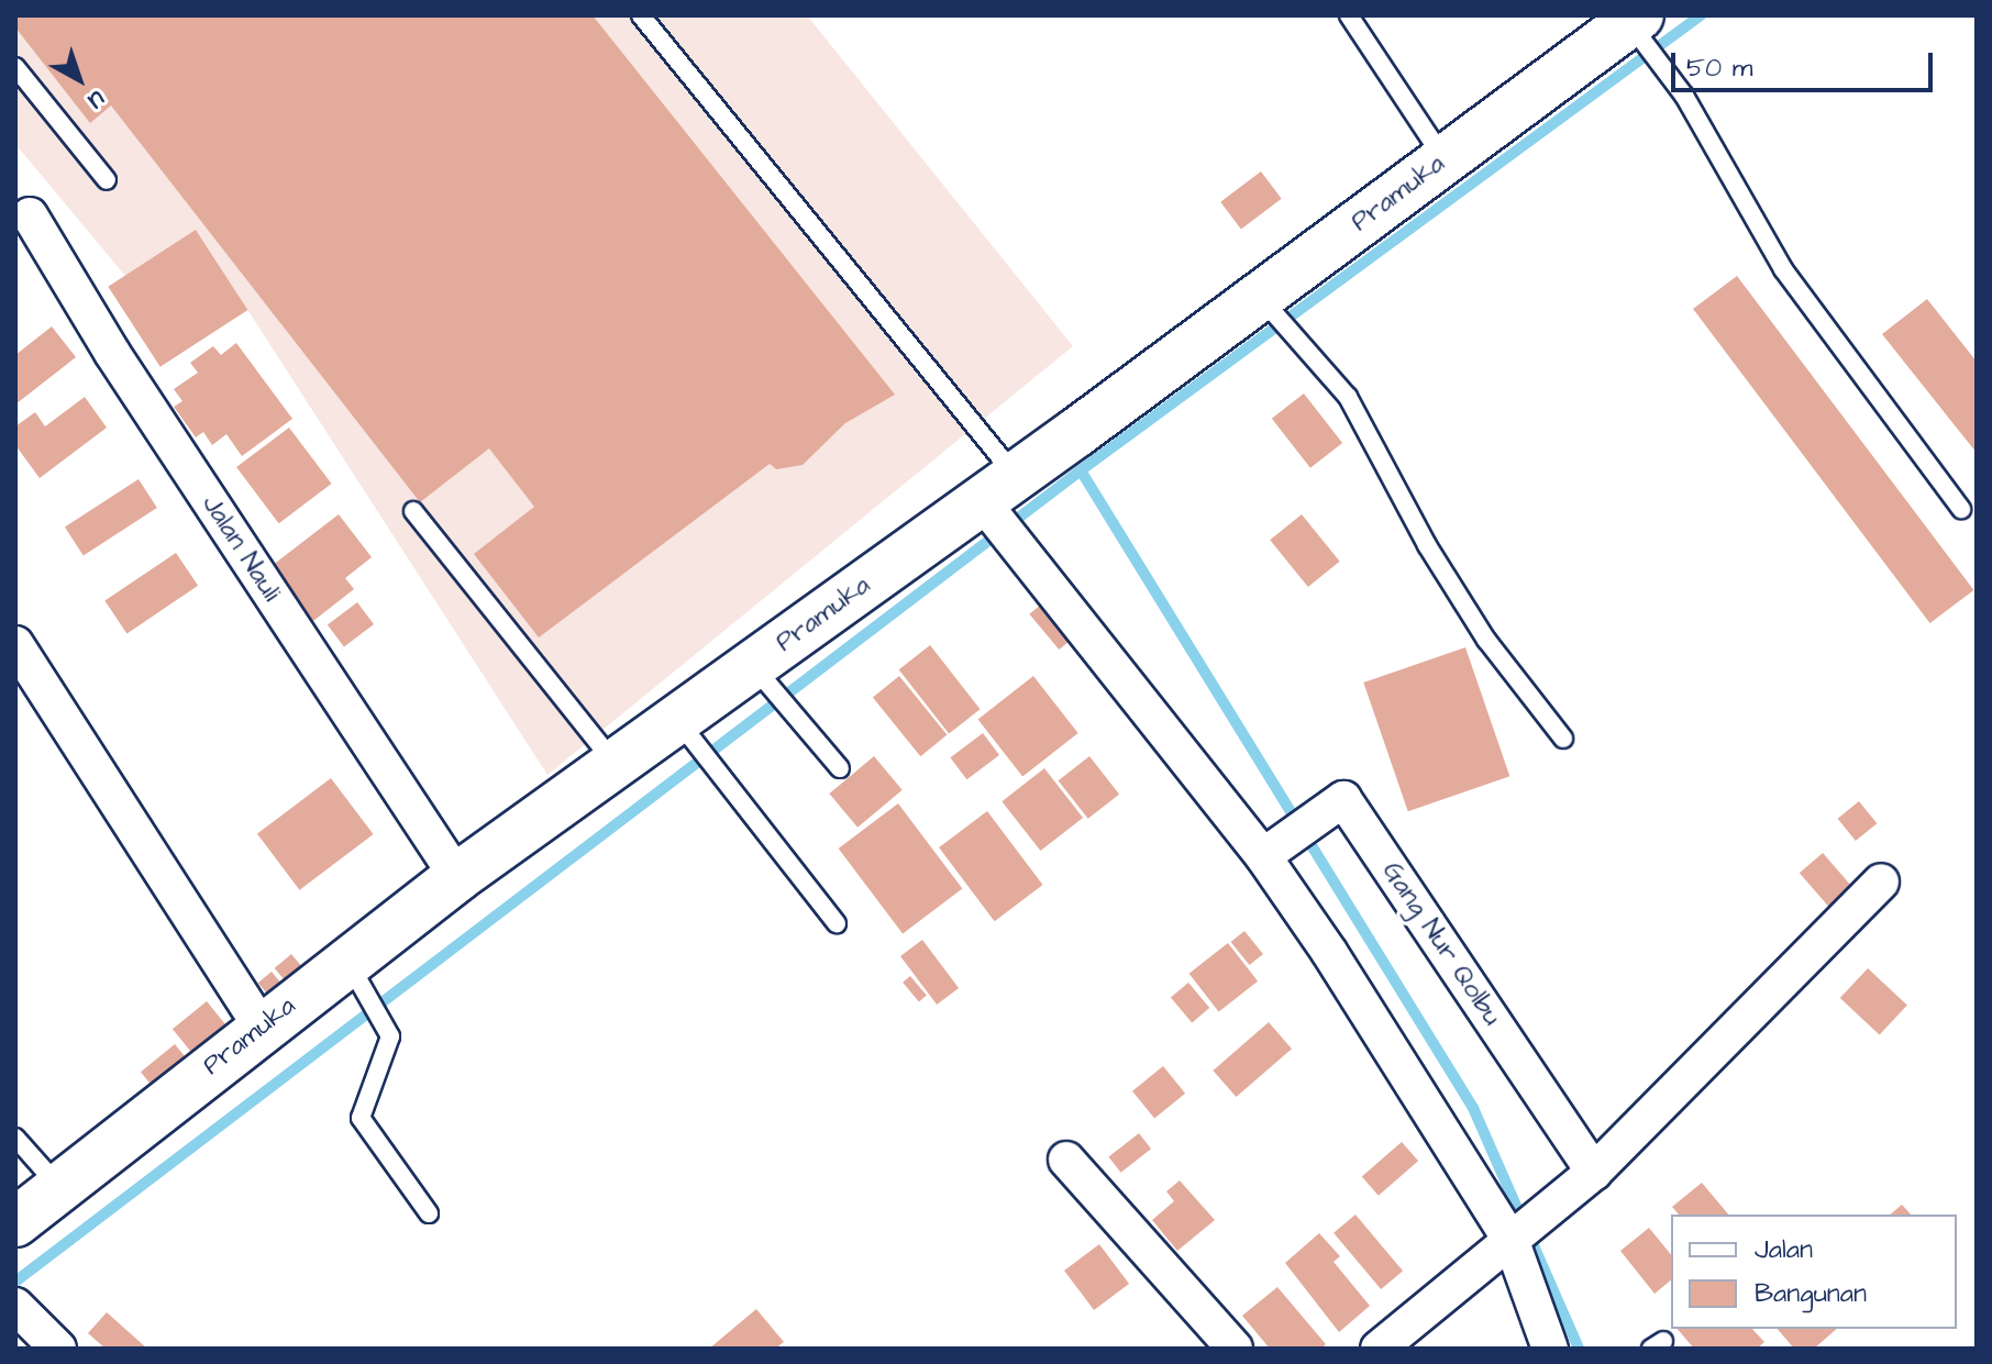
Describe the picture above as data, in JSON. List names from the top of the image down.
{
  "streets": {
    "street": ["Pramuka", "Jalan Nauli", "Gang Nur Qolbu"]
  },
  "crossings": [
    ["Pramuka", "Jalan Nauli"]
  ],
  "legend": ["Jalan", "Bangunan"],
  "scale_bar": "50 m",
  "north": "bottom right"
}
